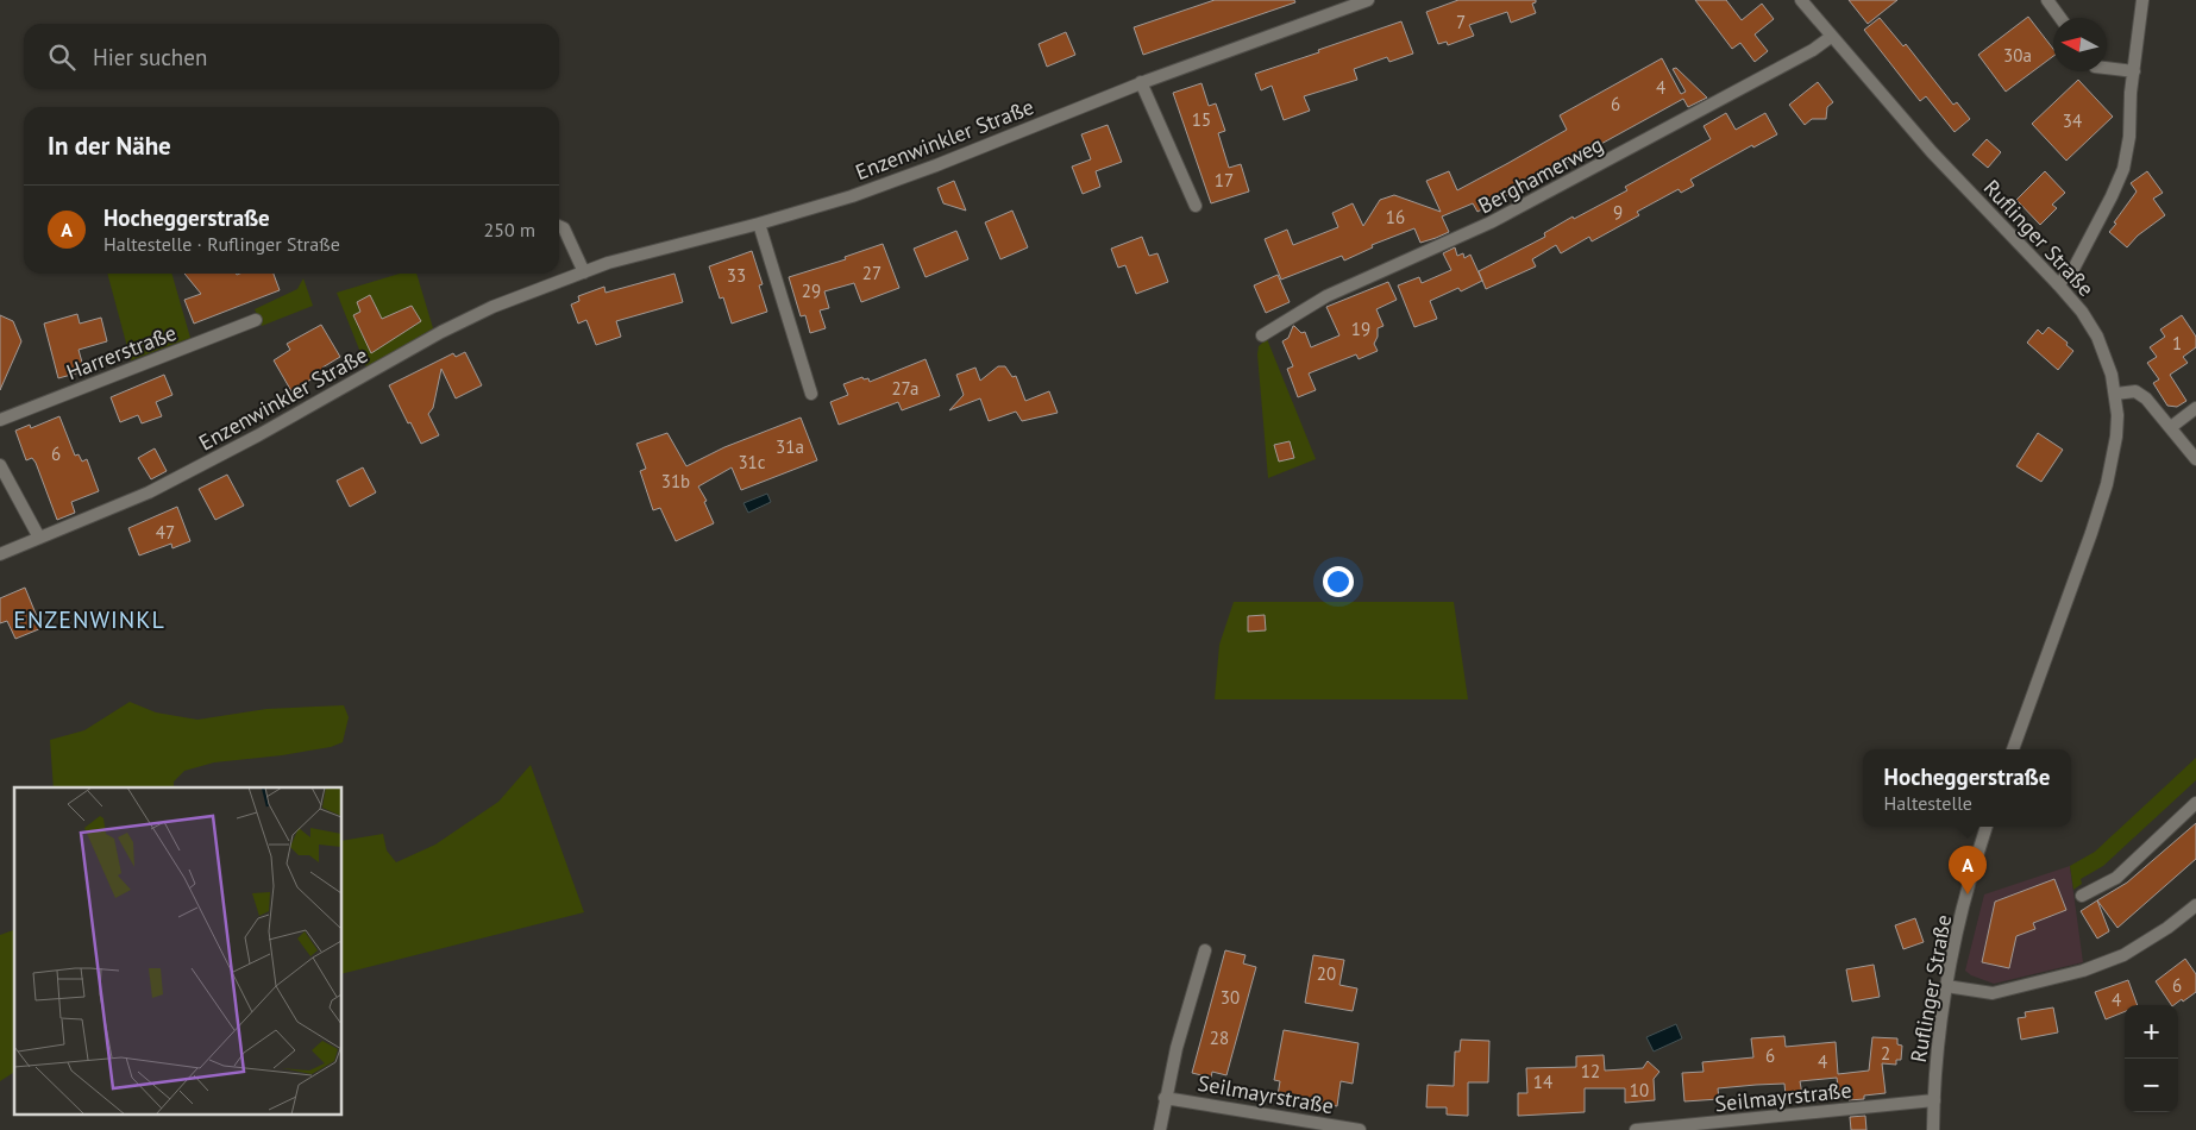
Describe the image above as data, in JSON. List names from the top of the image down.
{
  "streets": {
    "street": [
      "Enzenwinkler Straße",
      "Berghamerweg",
      "Ruflinger Straße",
      "Harrerstraße",
      "Seilmayrstraße"
    ]
  },
  "crossings": [
    ["Berghamerweg", "Ruflinger Straße"],
    ["Ruflinger Straße", "Seilmayrstraße"]
  ],
  "districts": ["ENZENWINKL"],
  "house_numbers": [
    "7",
    "30a",
    "4",
    "6",
    "15",
    "34",
    "17",
    "9",
    "16",
    "27",
    "33",
    "29",
    "19",
    "1",
    "27a",
    "31a",
    "6",
    "31c",
    "31b",
    "47",
    "20",
    "6",
    "30",
    "4",
    "28",
    "2",
    "6",
    "4",
    "12",
    "14",
    "10"
  ],
  "north": "left",
  "page": {
    "search": "Hier suchen",
    "heading": "In der Nähe",
    "list": [
      {
        "mark": "A",
        "name": "Hocheggerstraße",
        "note": "Haltestelle · Ruflinger Straße",
        "value": "250 m"
      }
    ],
    "popup": ["Hocheggerstraße", "Haltestelle"],
    "pins": "A",
    "map_buttons": ["+", "−"]
  }
}
